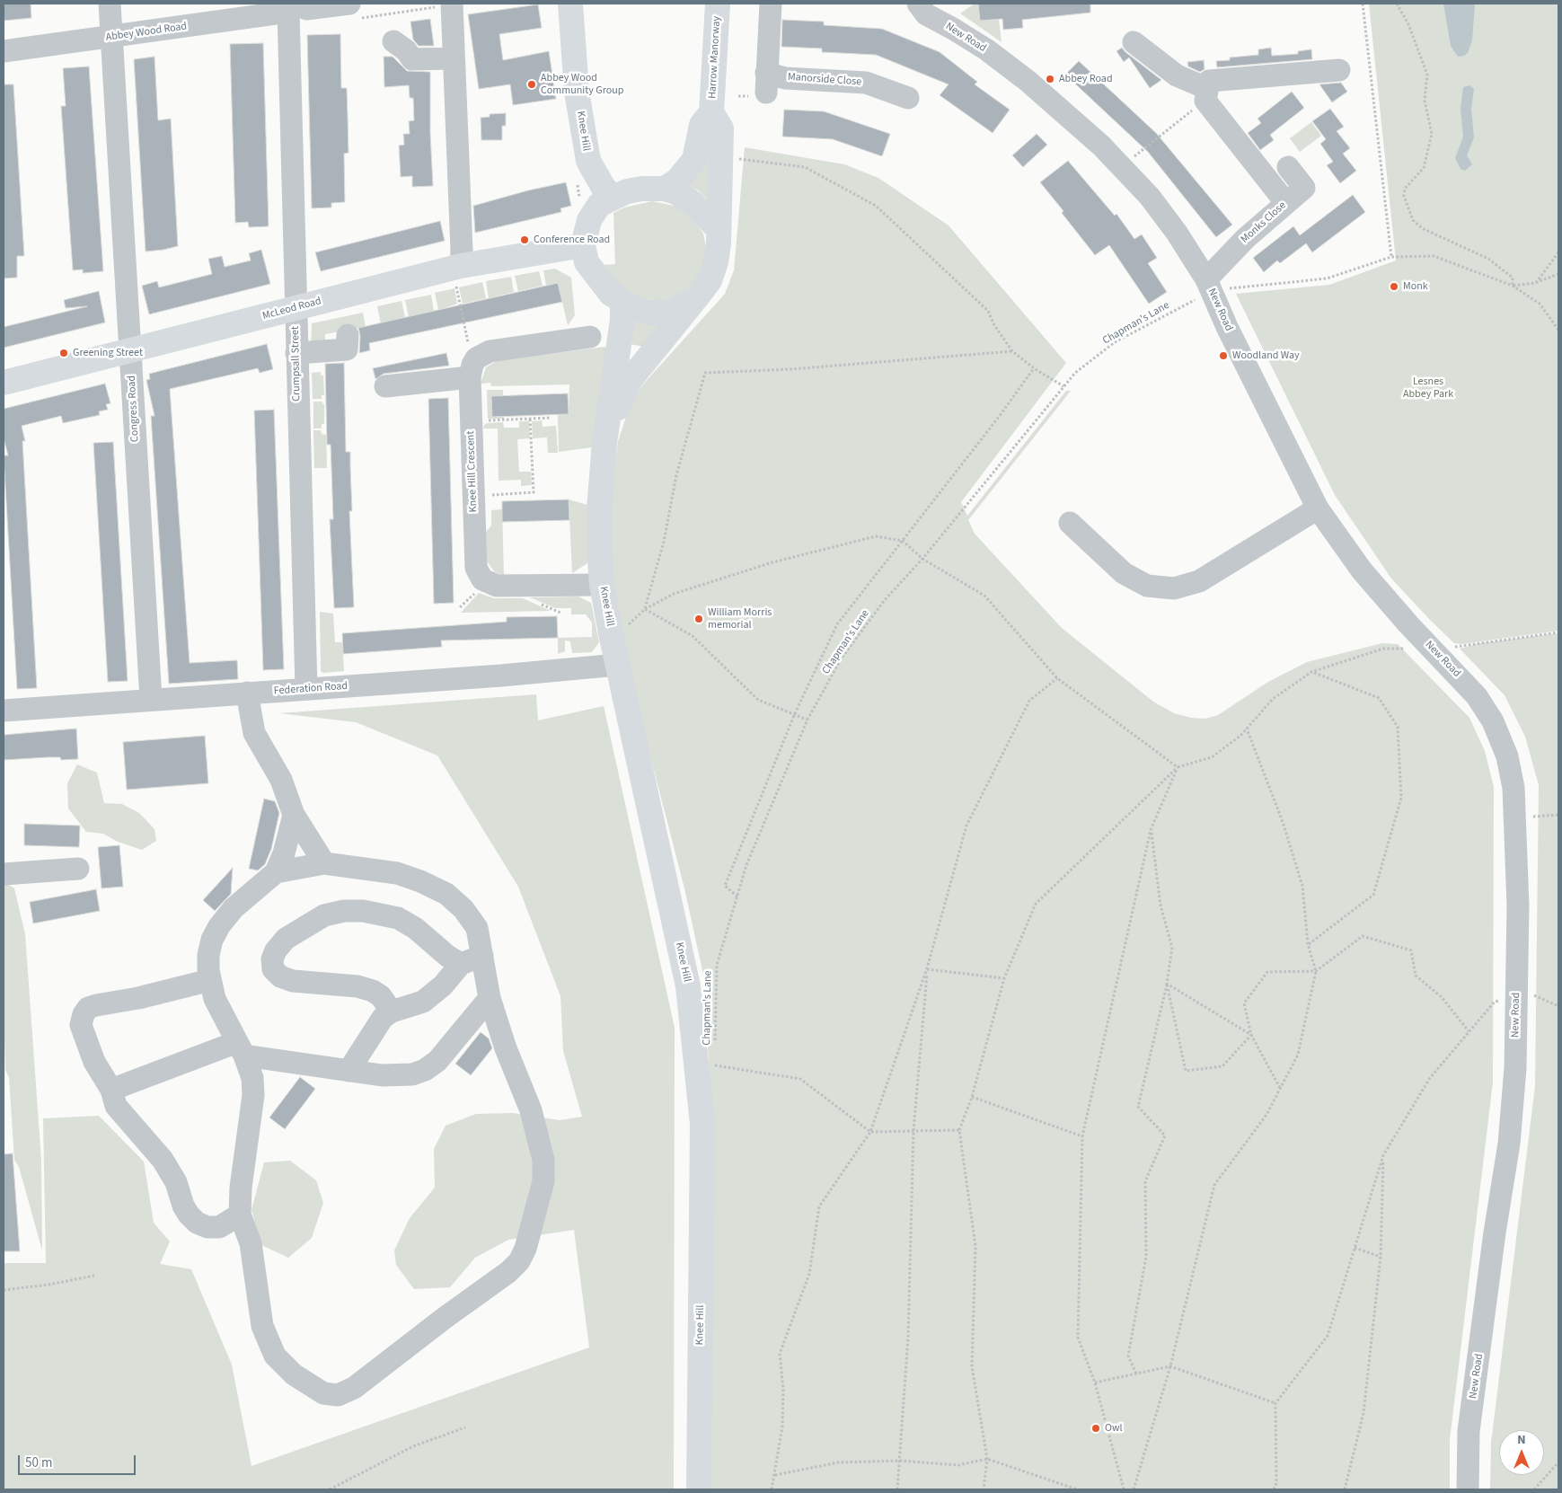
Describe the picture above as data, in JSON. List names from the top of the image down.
{
  "streets": {
    "main road": ["Harrow Manorway", "Knee Hill", "McLeod Road"],
    "street": [
      "Abbey Wood Road",
      "New Road",
      "Manorside Close",
      "Monks Close",
      "Crumpsall Street",
      "Congress Road",
      "Knee Hill Crescent",
      "Federation Road"
    ],
    "path": ["Chapman's Lane"]
  },
  "crossings": [
    ["Abbey Wood Road", "Crumpsall Street"],
    ["Abbey Wood Road", "Congress Road"],
    ["New Road", "Monks Close"],
    ["New Road", "Chapman's Lane"],
    ["Harrow Manorway", "Knee Hill"],
    ["Harrow Manorway", "McLeod Road"],
    ["Knee Hill", "McLeod Road"],
    ["Knee Hill", "Knee Hill Crescent"],
    ["Knee Hill", "Federation Road"],
    ["Monks Close", "Chapman's Lane"],
    ["McLeod Road", "Crumpsall Street"],
    ["McLeod Road", "Congress Road"],
    ["Crumpsall Street", "Federation Road"],
    ["Congress Road", "Federation Road"]
  ],
  "parks": ["Lesnes Abbey Park"],
  "places": [
    "Abbey Road",
    "Abbey Wood Community Group",
    "Conference Road",
    "Monk",
    "Greening Street",
    "Woodland Way",
    "William Morris memorial",
    "Owl"
  ],
  "scale_bar": "50 m",
  "north": "top"
}
